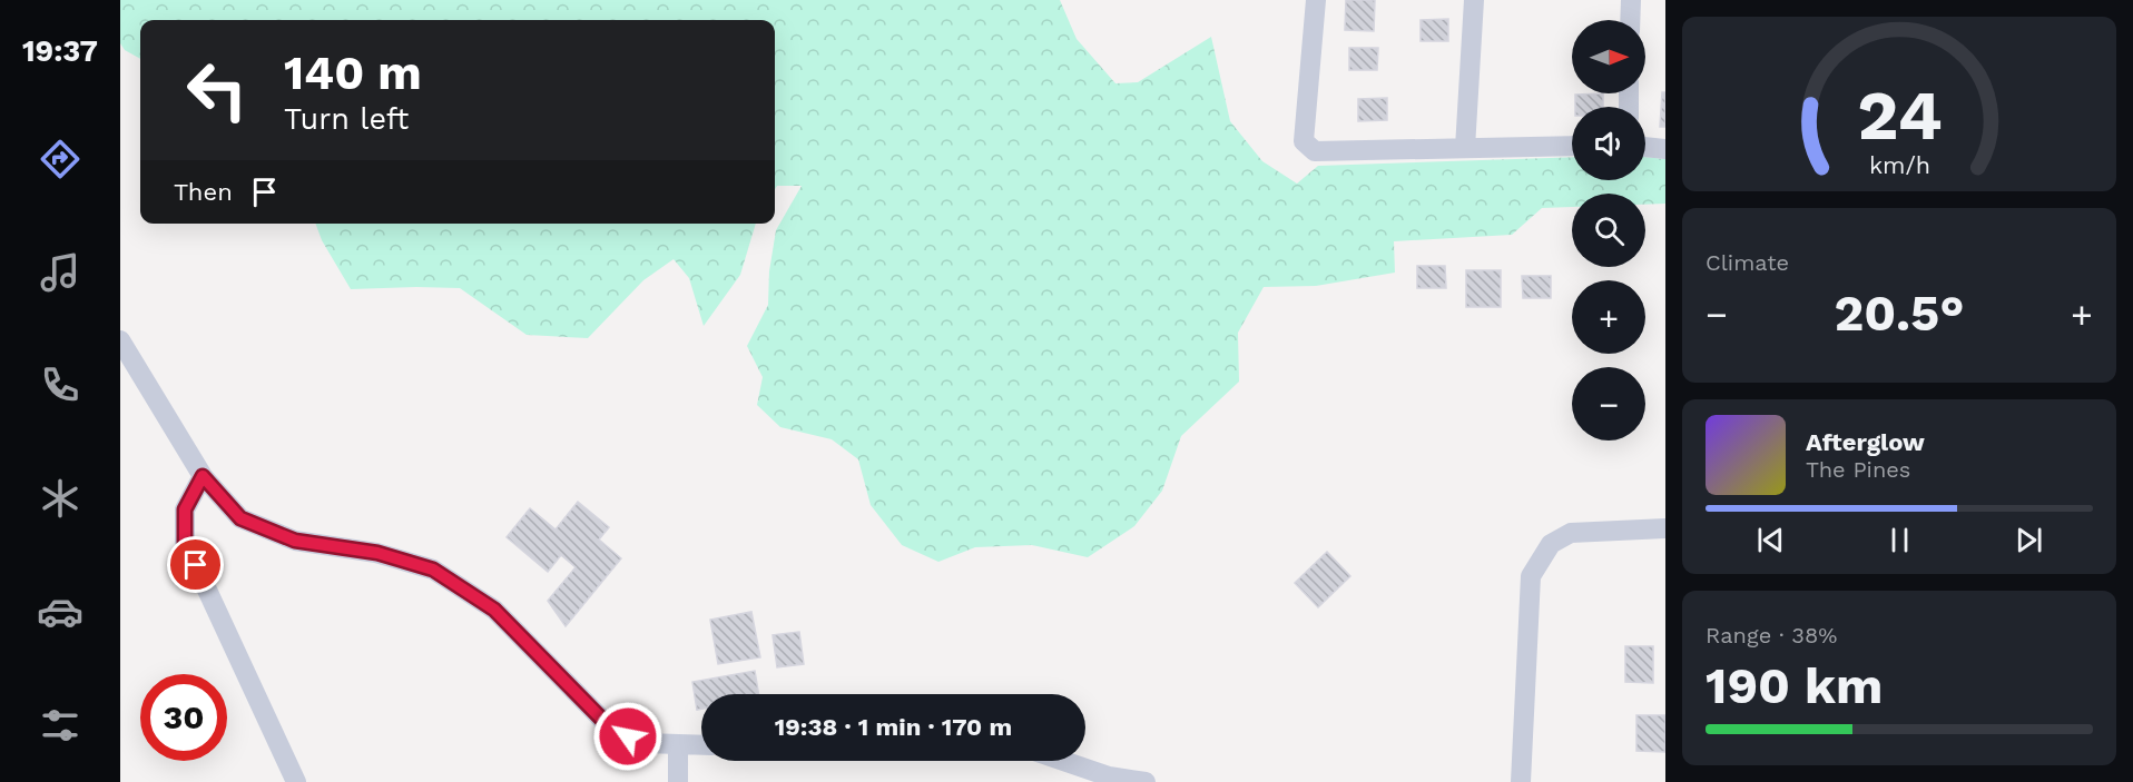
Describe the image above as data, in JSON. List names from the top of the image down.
{
  "north": "right",
  "page": {
    "tabs": "19:37",
    "map_buttons": ["+", "−"],
    "turn": ["140 m", "Turn left"],
    "then": "Then",
    "tile": [
      "Climate",
      ["Range · 38%", "190 km"]
    ],
    "heat": ["−", "20.5°", "+"],
    "song": ["Afterglow", "The Pines"],
    "limit": "30",
    "trip": "19:38 · 1 min · 170 m",
    "gauge": ["24", "km/h"]
  }
}
